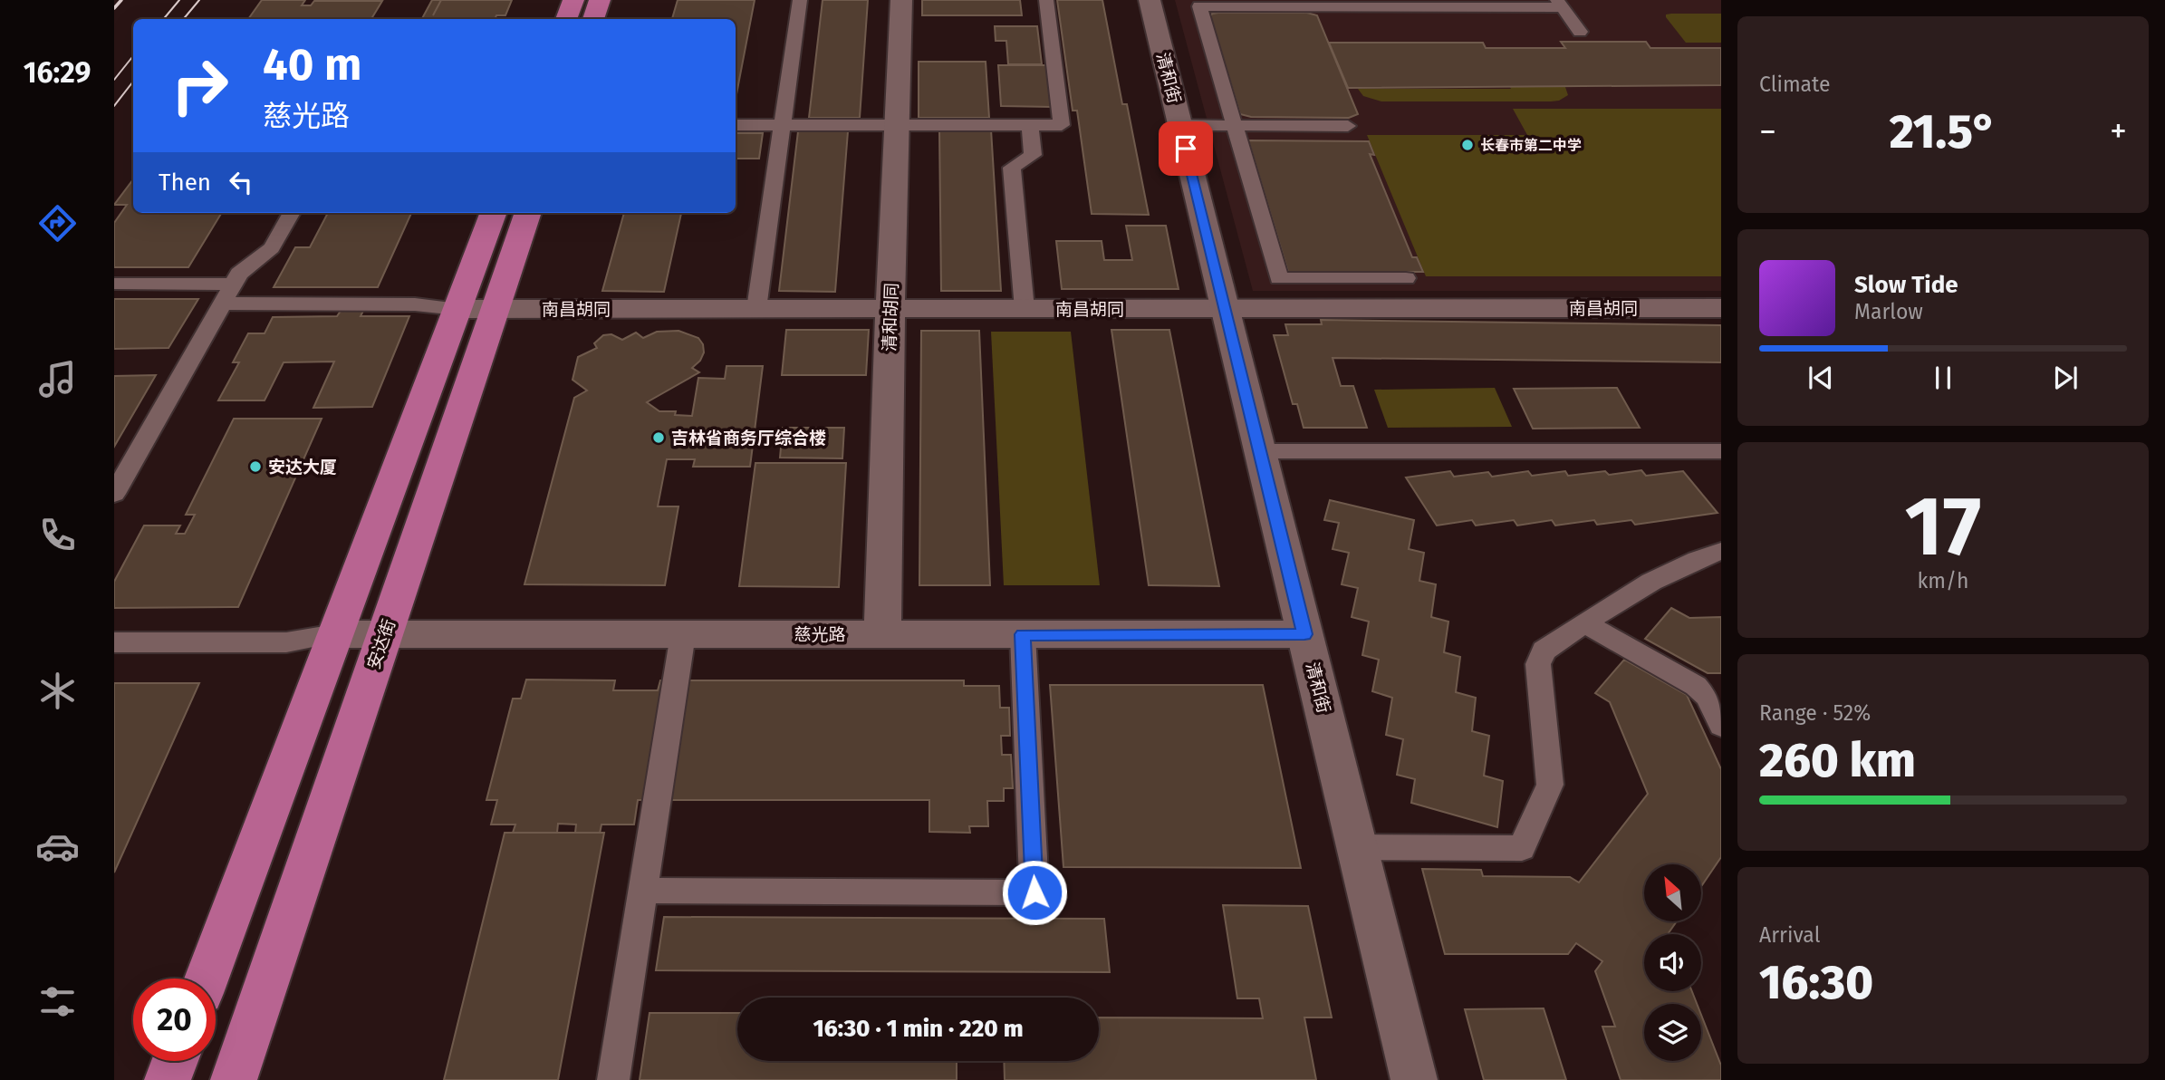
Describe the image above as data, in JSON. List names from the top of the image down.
{
  "streets": {
    "main road": ["安达街"],
    "street": [
      "清和街",
      "南昌胡同",
      "清和胡同",
      "慈光路"
    ]
  },
  "crossings": [
    ["清和街", "南昌胡同"],
    ["清和街", "慈光路"],
    ["南昌胡同", "清和胡同"],
    ["南昌胡同", "安达街"],
    ["清和胡同", "慈光路"],
    ["慈光路", "安达街"]
  ],
  "places": ["长春市第二中学", "吉林省商务厅综合楼", "安达大厦"],
  "north": "top left",
  "page": {
    "tabs": "16:29",
    "tile": [
      "Climate",
      ["17", "km/h"],
      ["Range · 52%", "260 km"],
      ["Arrival", "16:30"]
    ],
    "turn": ["40 m", "慈光路"],
    "heat": ["−", "21.5°", "+"],
    "then": "Then",
    "song": ["Slow Tide", "Marlow"],
    "limit": "20",
    "trip": "16:30 · 1 min · 220 m"
  }
}
